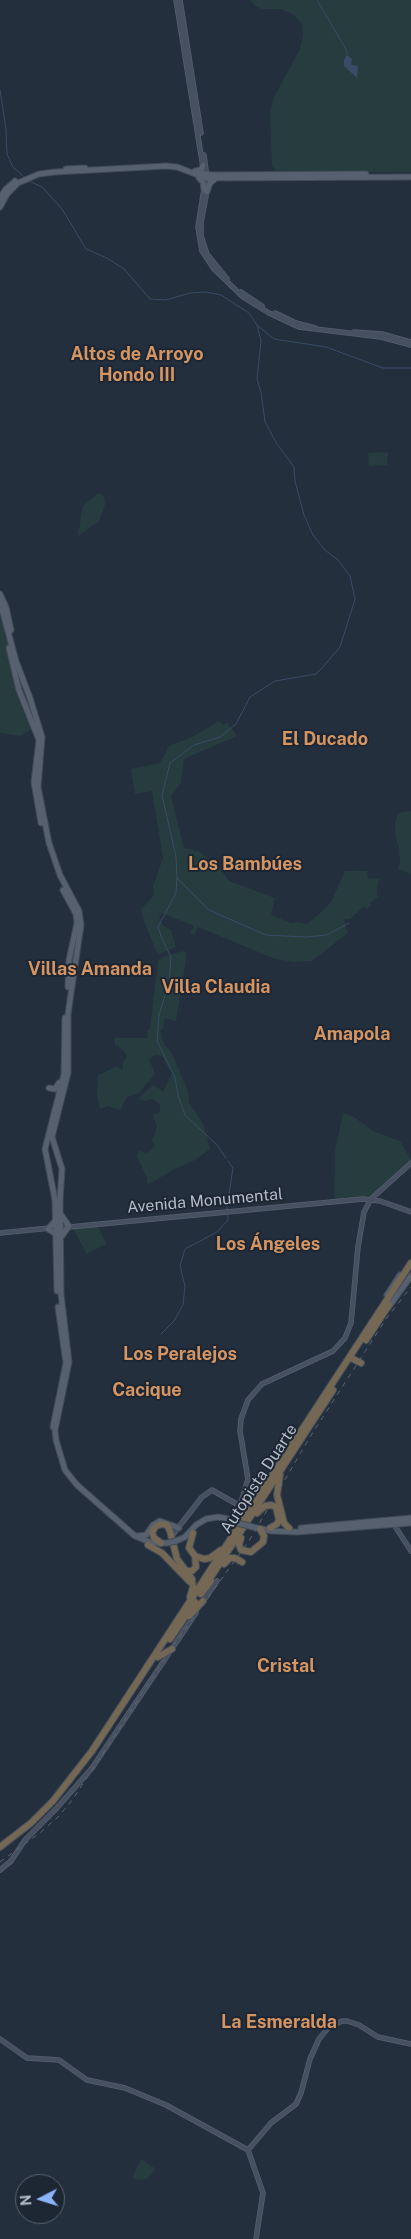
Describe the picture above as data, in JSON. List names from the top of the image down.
{
  "streets": {
    "highway": ["Autopista Duarte"],
    "main road": ["Avenida Monumental"]
  },
  "districts": [
    "Altos de Arroyo Hondo III",
    "El Ducado",
    "Los Bambúes",
    "Villas Amanda",
    "Villa Claudia",
    "Amapola",
    "Los Ángeles",
    "Los Peralejos",
    "Cacique",
    "Cristal",
    "La Esmeralda"
  ],
  "north": "left"
}
